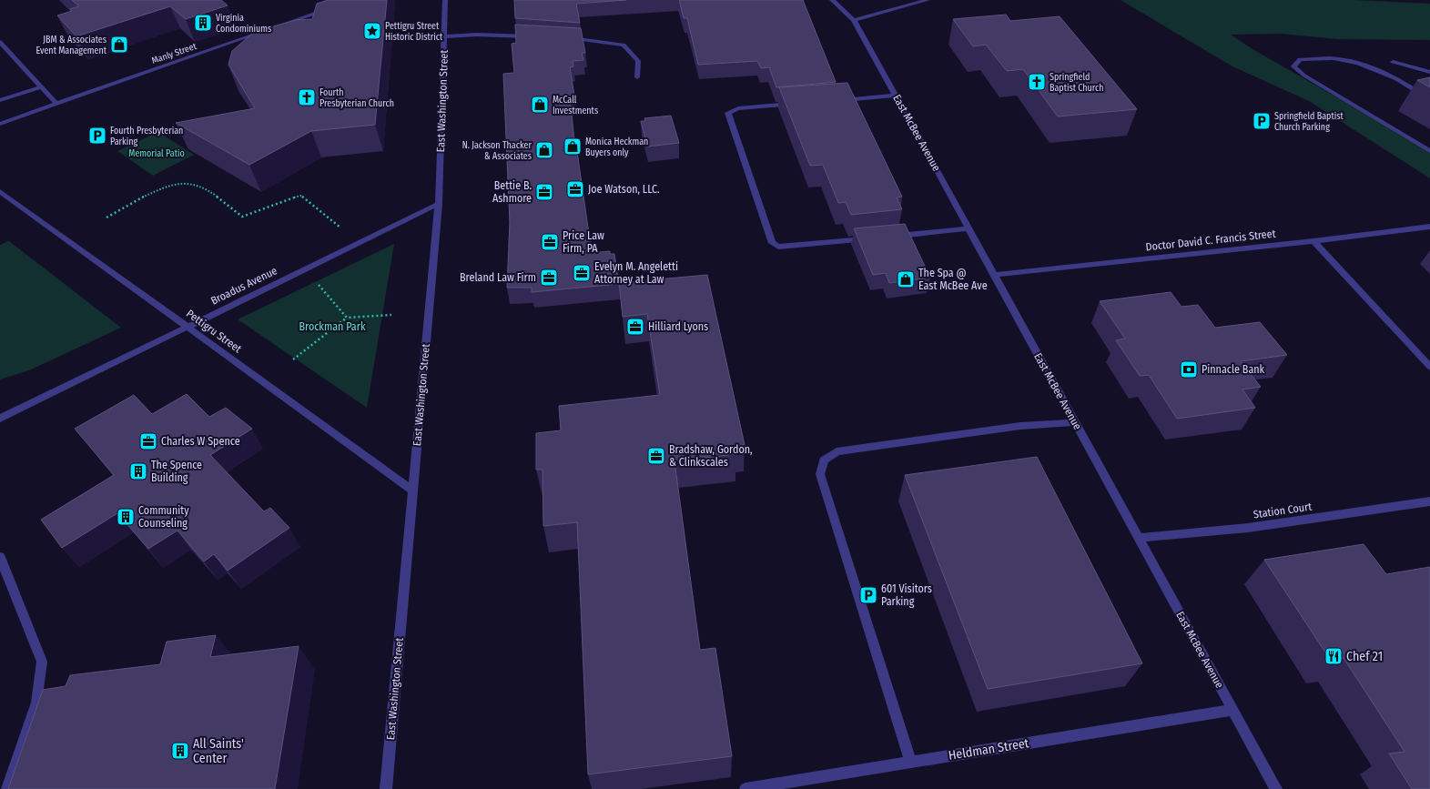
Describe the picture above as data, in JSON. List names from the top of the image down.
{
  "streets": {
    "street": [
      "Manly Street",
      "East Washington Street",
      "East McBee Avenue",
      "Doctor David C. Francis Street",
      "Broadus Avenue",
      "Pettigru Street",
      "Station Court",
      "Heldman Street"
    ]
  },
  "crossings": [
    ["East Washington Street", "Broadus Avenue"],
    ["East Washington Street", "Pettigru Street"],
    ["East McBee Avenue", "Doctor David C. Francis Street"],
    ["East McBee Avenue", "Station Court"],
    ["East McBee Avenue", "Heldman Street"],
    ["Broadus Avenue", "Pettigru Street"]
  ],
  "parks": ["Memorial Patio", "Brockman Park"],
  "places": {
    "building": [
      "Virginia Condominiums",
      "The Spence Building",
      "Community Counseling",
      "All Saints' Center"
    ],
    "place": ["Pettigru Street Historic District"],
    "shop": [
      "JBM & Associates Event Management",
      "McCall Investments",
      "Monica Heckman Buyers only",
      "N. Jackson Thacker & Associates",
      "The Spa @ East McBee Ave"
    ],
    "church": ["Springfield Baptist Church", "Fourth Presbyterian Church"],
    "parking": ["Springfield Baptist Church Parking", "Fourth Presbyterian Parking", "601 Visitors Parking"],
    "office": [
      "Joe Watson, LLC.",
      "Bettie B. Ashmore",
      "Price Law Firm, PA",
      "Evelyn M. Angeletti Attorney at Law",
      "Breland Law Firm",
      "Hilliard Lyons",
      "Charles W Spence",
      "Bradshaw, Gordon, & Clinkscales"
    ],
    "bank": ["Pinnacle Bank"],
    "restaurant": ["Chef 21"]
  }
}
